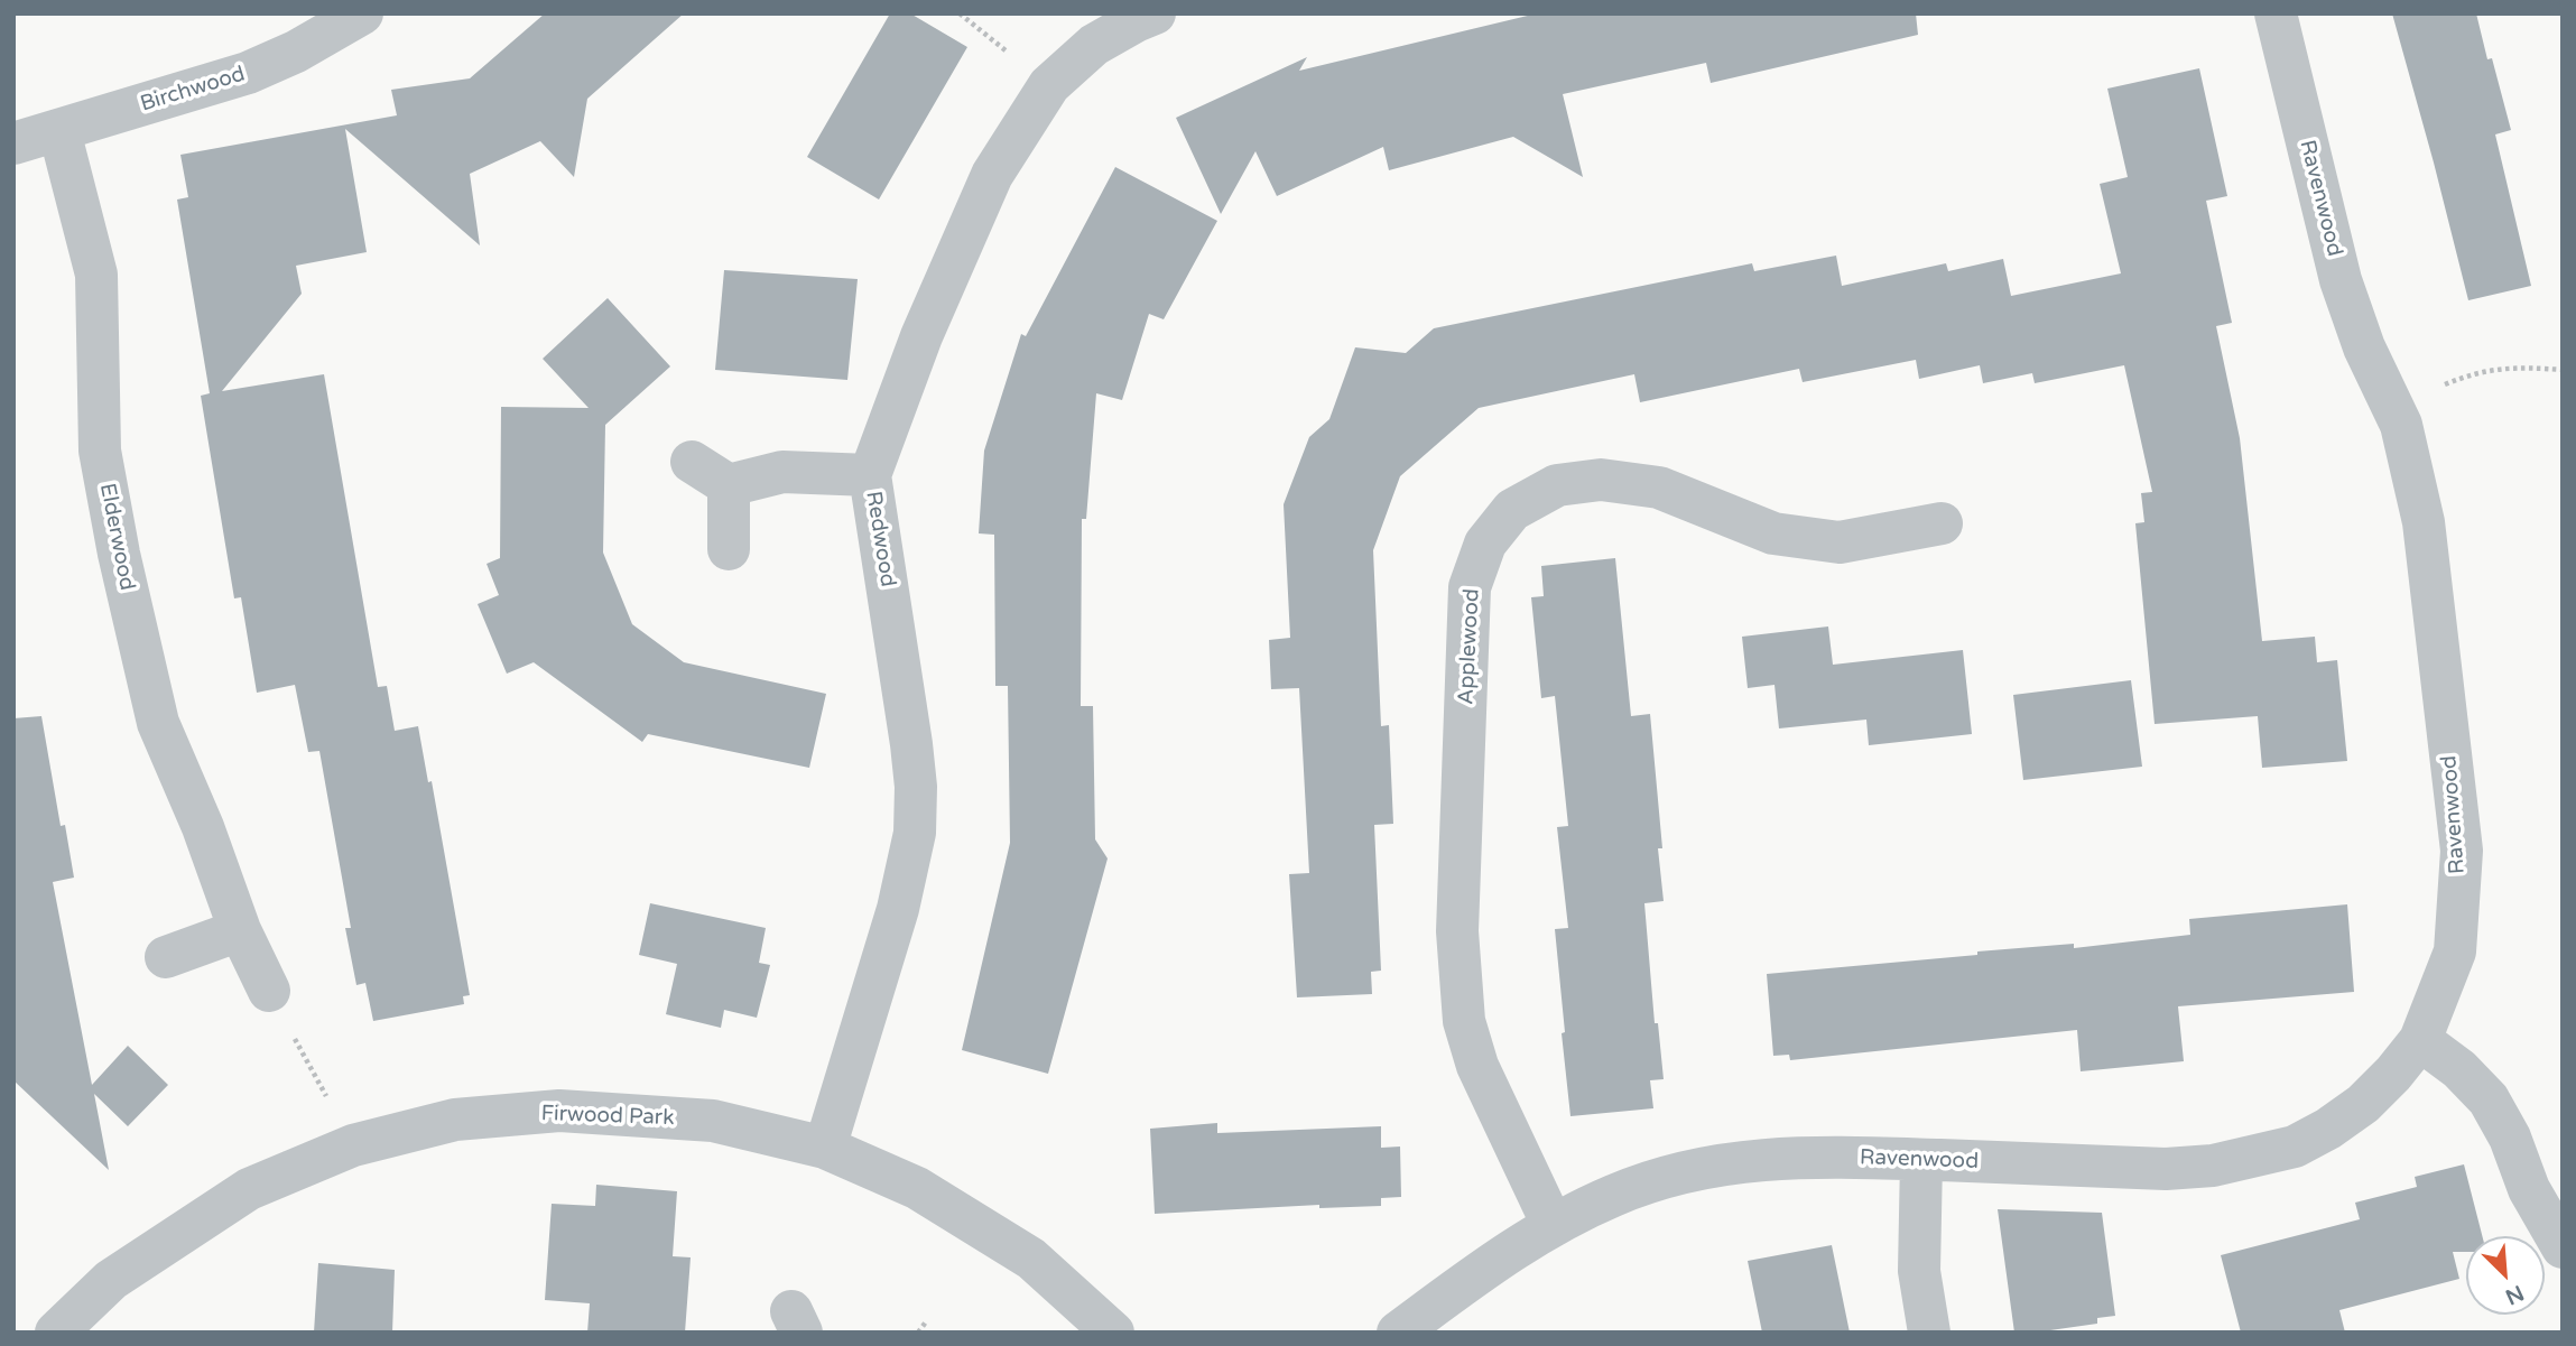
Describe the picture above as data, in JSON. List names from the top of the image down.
{
  "streets": {
    "street": [
      "Birchwood",
      "Ravenwood",
      "Elderwood",
      "Redwood",
      "Applewood",
      "Firwood Park"
    ]
  },
  "crossings": [
    ["Birchwood", "Elderwood"],
    ["Ravenwood", "Applewood"],
    ["Redwood", "Firwood Park"]
  ],
  "north": "bottom right"
}
